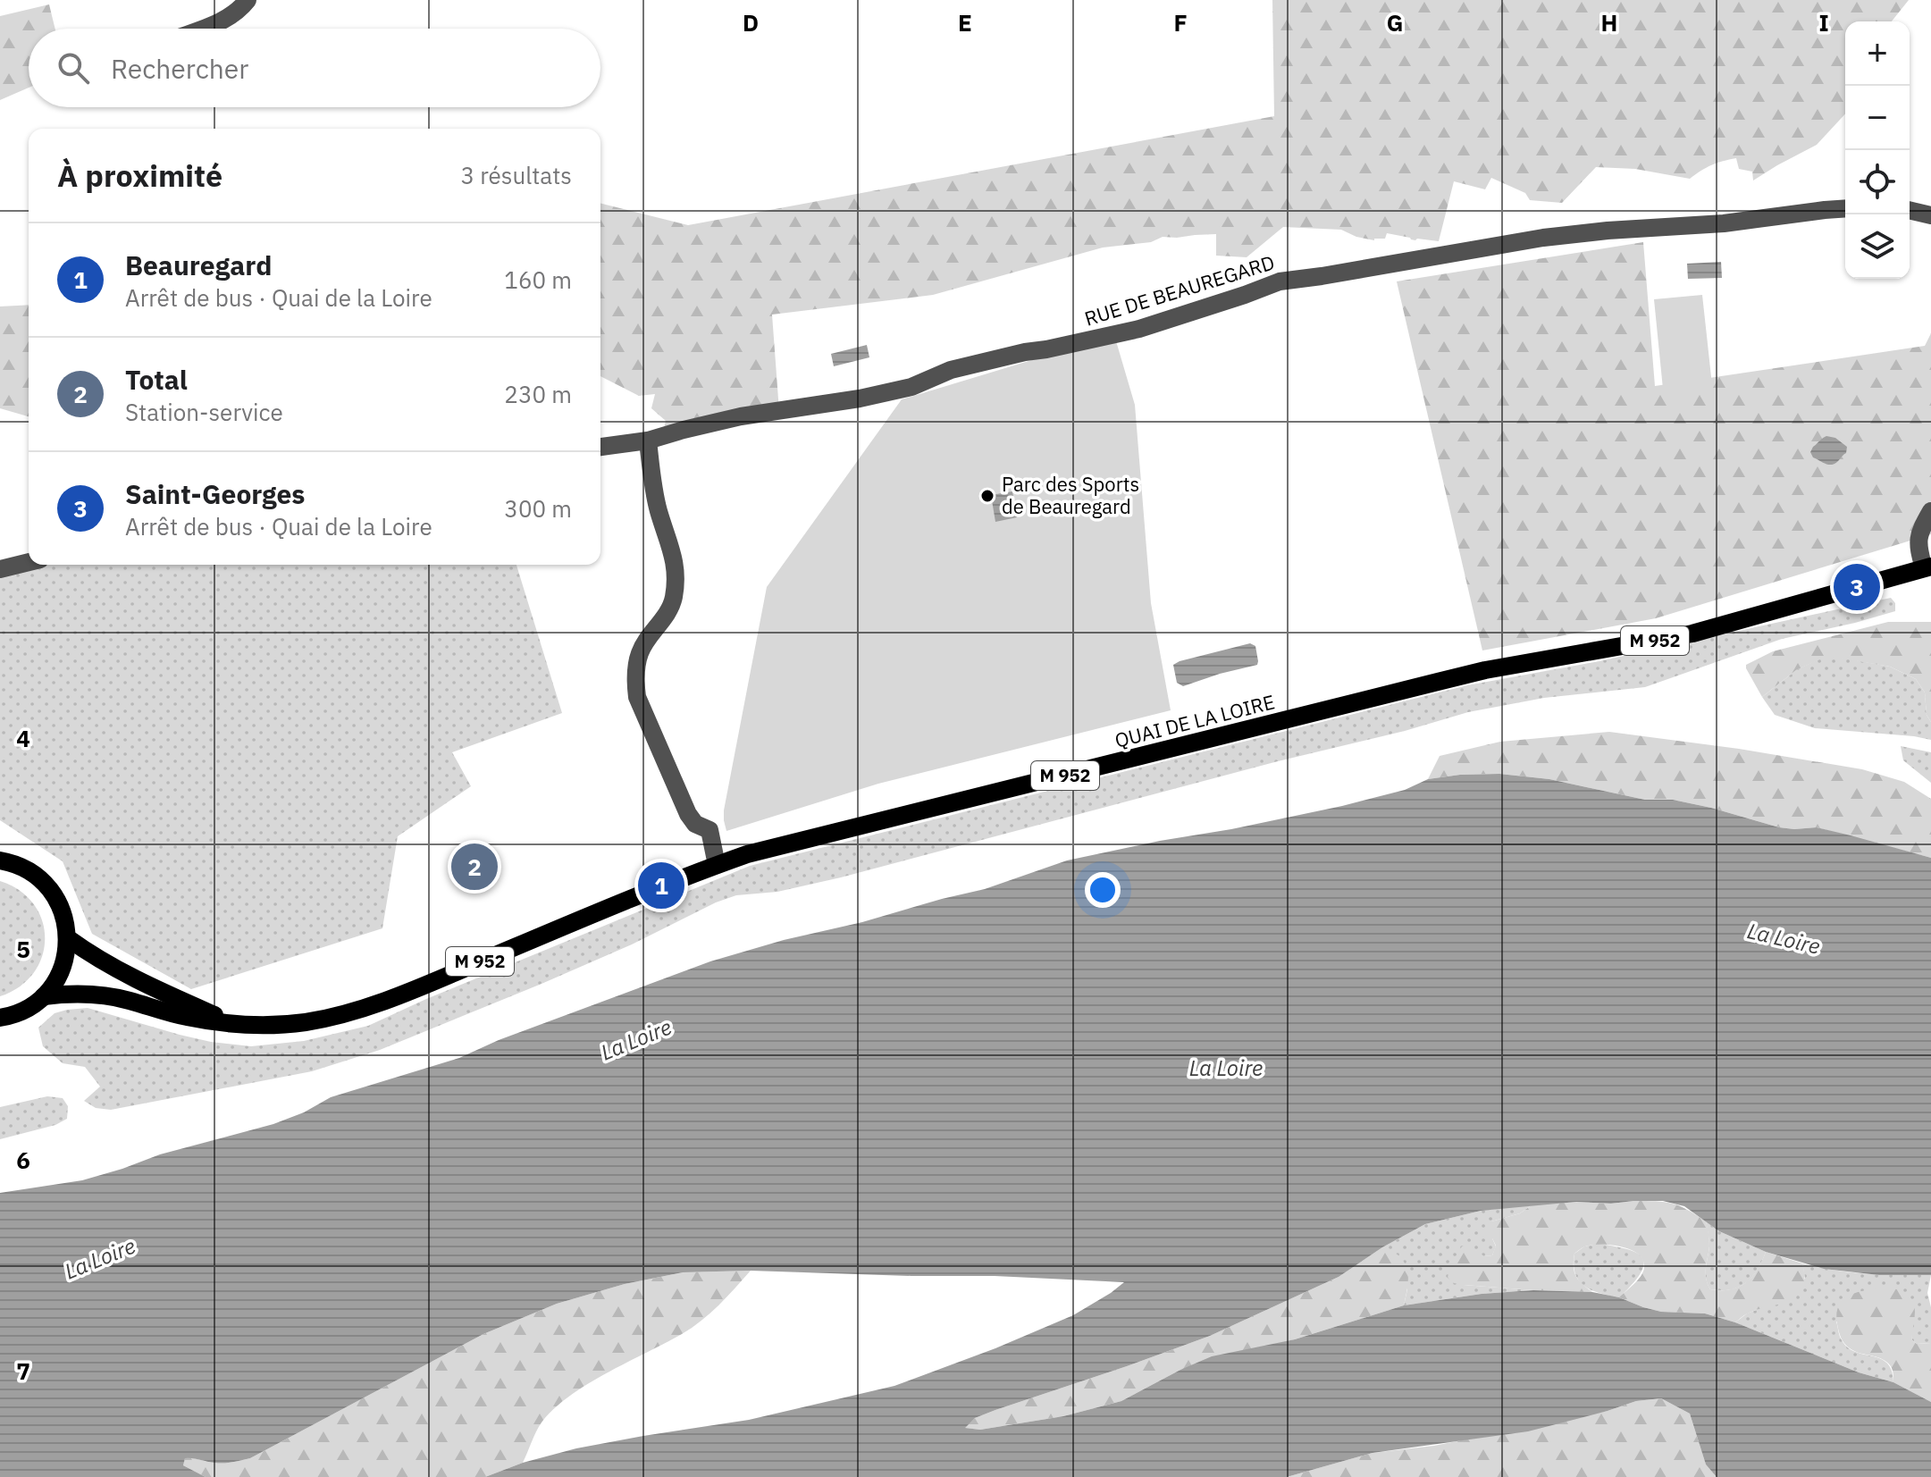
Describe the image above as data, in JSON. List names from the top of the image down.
{
  "streets": {
    "main road": ["M 952", "QUAI DE LA LOIRE"],
    "street": ["RUE DE BEAUREGARD"]
  },
  "crossings": [
    ["M 952", "QUAI DE LA LOIRE"]
  ],
  "water": ["La Loire"],
  "places": ["Parc des Sports de Beauregard"],
  "page": {
    "map_buttons": ["+", "−"],
    "search": "Rechercher",
    "heading": ["À proximité", "3 résultats"],
    "list": [
      {
        "mark": "1",
        "name": "Beauregard",
        "note": "Arrêt de bus · Quai de la Loire",
        "value": "160 m"
      },
      {
        "mark": "2",
        "name": "Total",
        "note": "Station-service",
        "value": "230 m"
      },
      {
        "mark": "3",
        "name": "Saint-Georges",
        "note": "Arrêt de bus · Quai de la Loire",
        "value": "300 m"
      }
    ],
    "pins": ["3", "2", "1"]
  },
  "grid": {
    "columns": [
      "D",
      "E",
      "F",
      "G",
      "H",
      "I"
    ],
    "rows": [
      "4",
      "5",
      "6",
      "7"
    ]
  }
}
